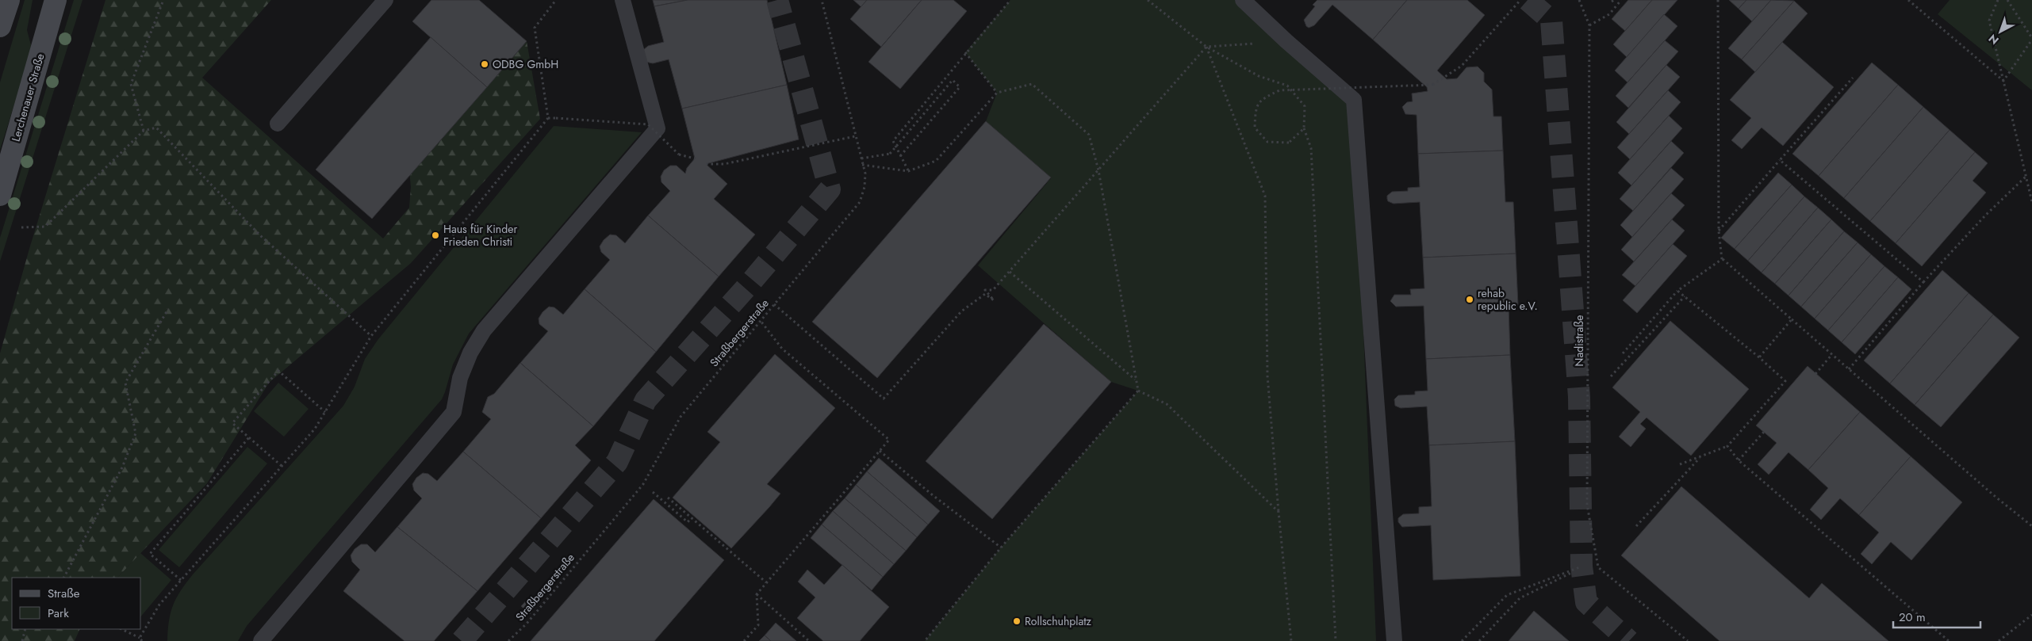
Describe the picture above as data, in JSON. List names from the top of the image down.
{
  "streets": {
    "main road": ["Lerchenauer Straße"],
    "path": ["Straßbergerstraße", "Nadistraße"]
  },
  "places": [
    "ODBG GmbH",
    "Haus für Kinder Frieden Christi",
    "rehab republic e.V.",
    "Rollschuhplatz"
  ],
  "legend": ["Straße", "Park"],
  "scale_bar": "20 m",
  "north": "bottom left"
}
